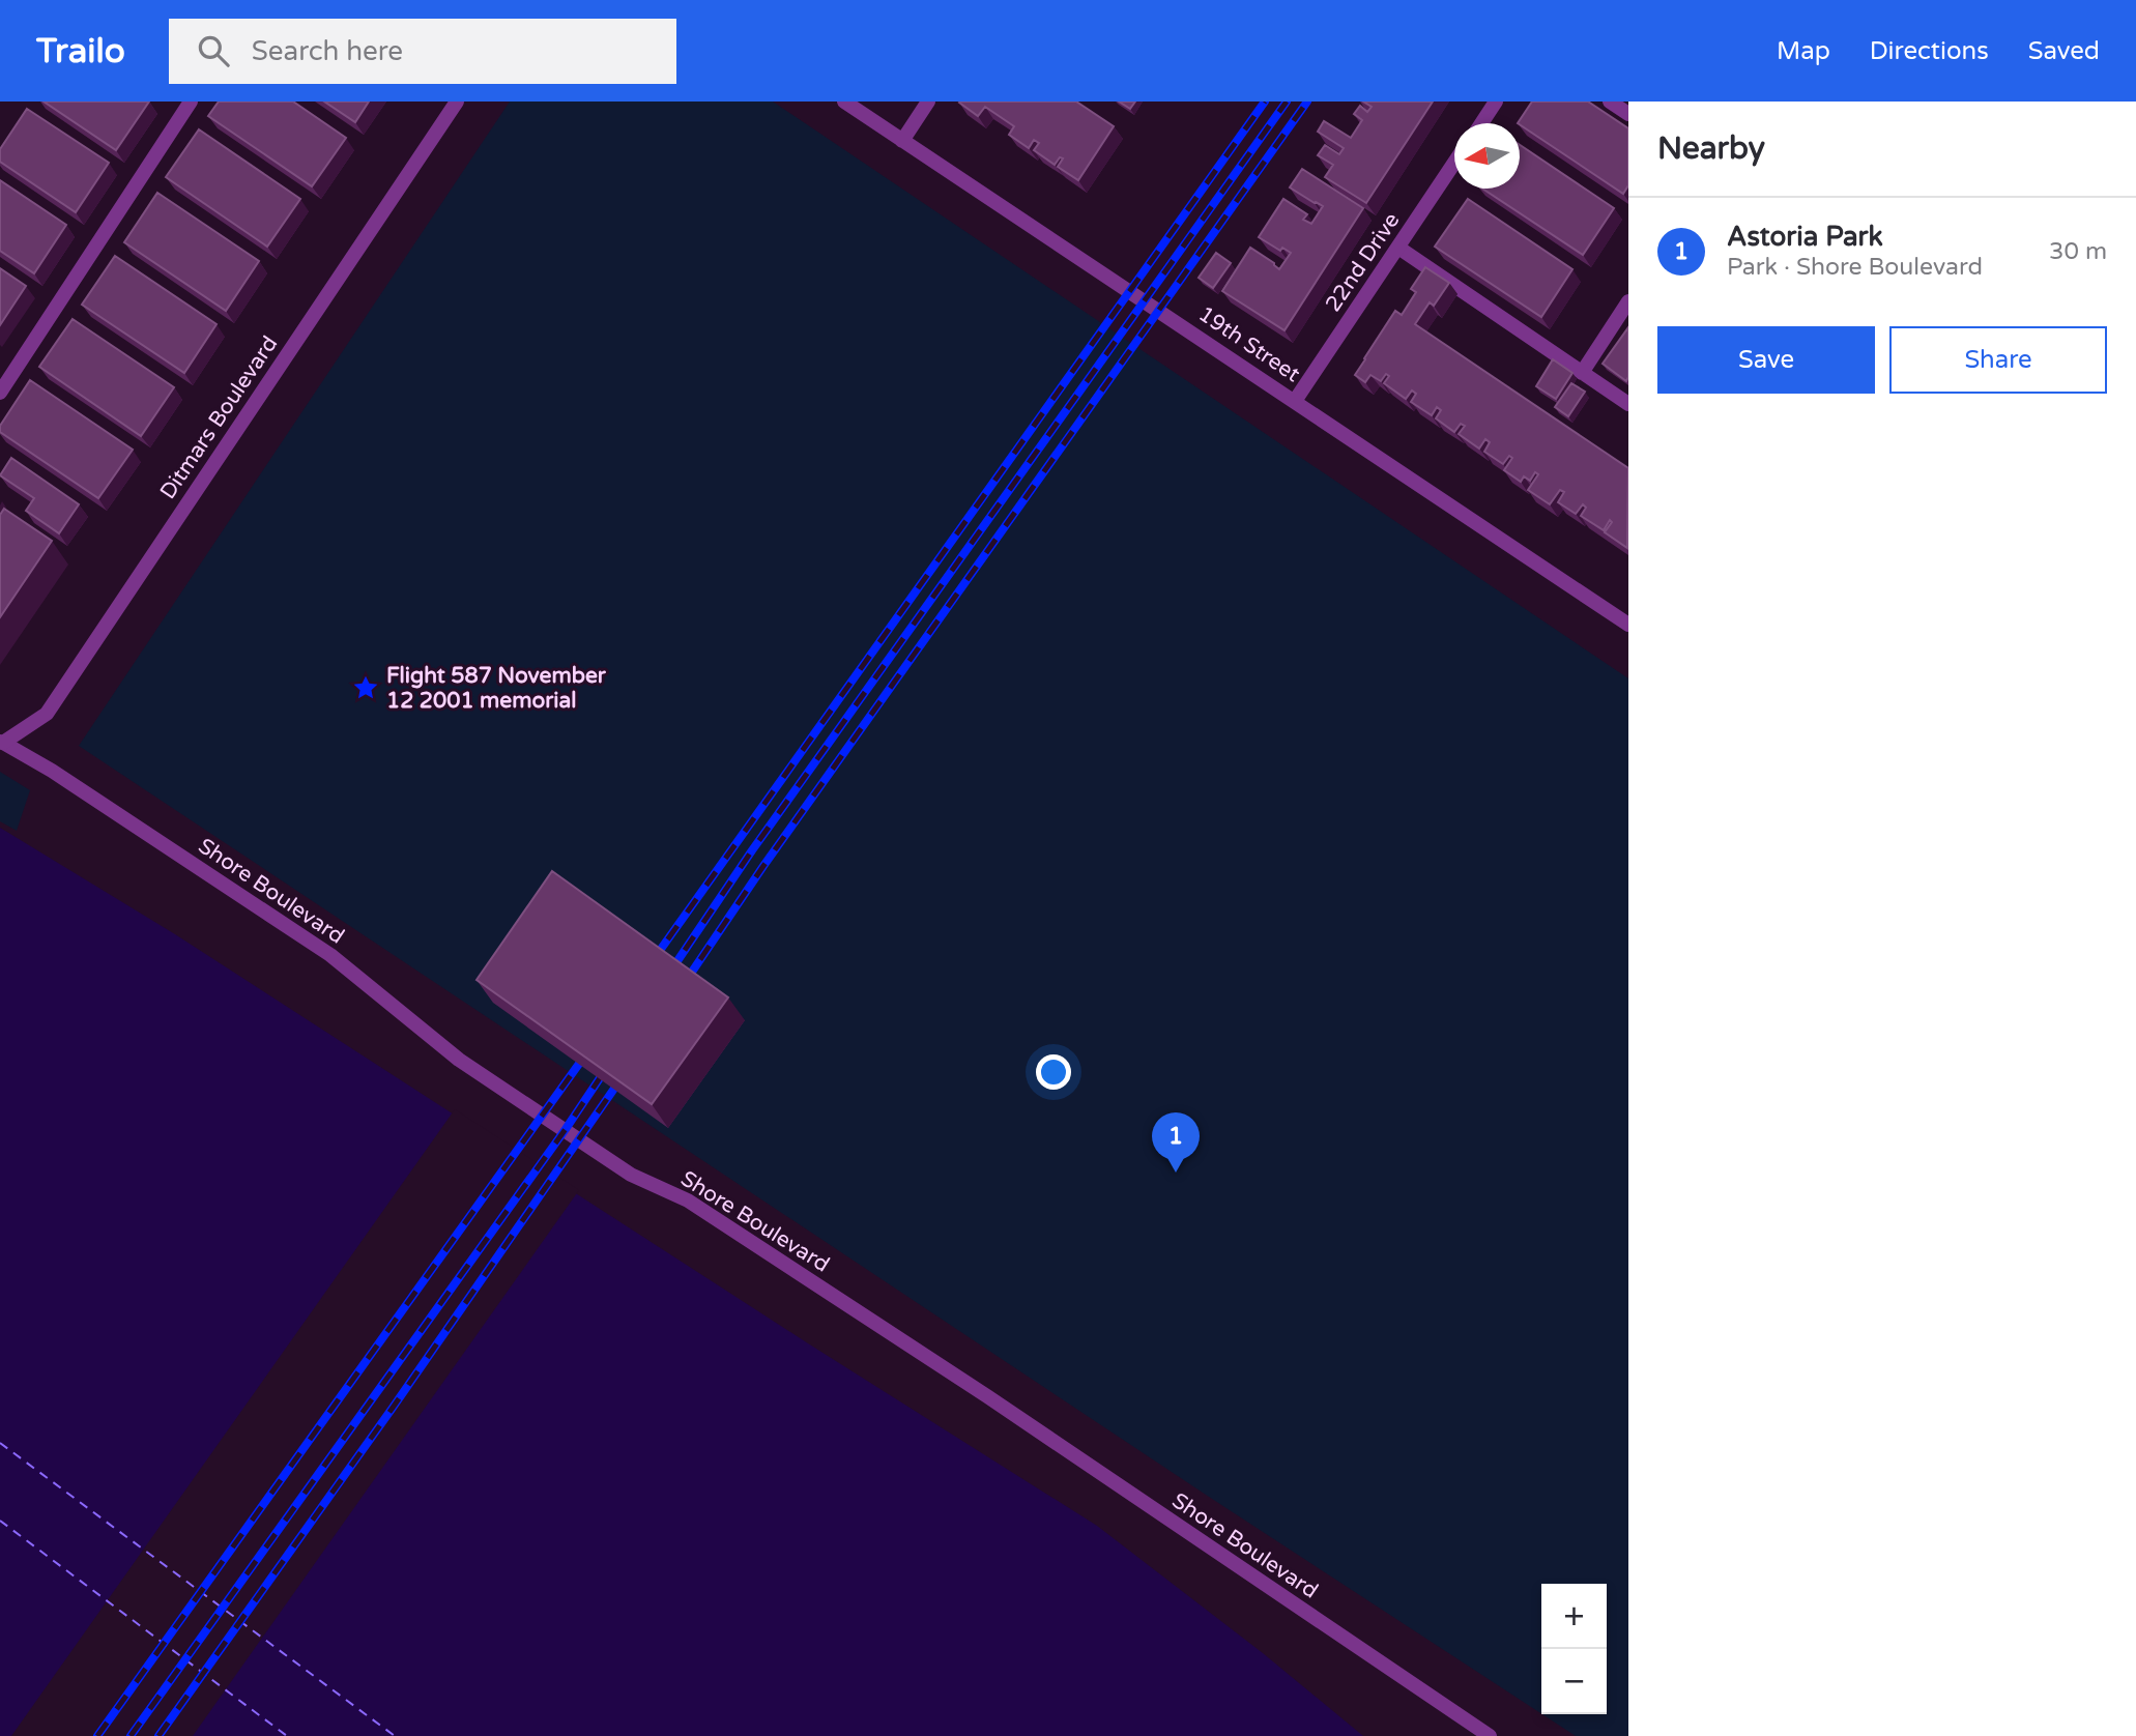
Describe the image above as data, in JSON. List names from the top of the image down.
{
  "streets": {
    "street": [
      "22nd Drive",
      "19th Street",
      "Ditmars Boulevard",
      "Shore Boulevard"
    ]
  },
  "crossings": [
    ["22nd Drive", "19th Street"],
    ["Ditmars Boulevard", "Shore Boulevard"]
  ],
  "places": {
    "place": ["Flight 587 November 12 2001 memorial"]
  },
  "north": "left",
  "page": {
    "header": "Trailo",
    "search": "Search here",
    "nav": ["Map", "Directions", "Saved"],
    "heading": "Nearby",
    "list": [
      {
        "mark": "1",
        "name": "Astoria Park",
        "note": "Park · Shore Boulevard",
        "value": "30 m"
      }
    ],
    "buttons": ["Save", "Share"],
    "pins": "1",
    "map_buttons": ["+", "−"]
  }
}
